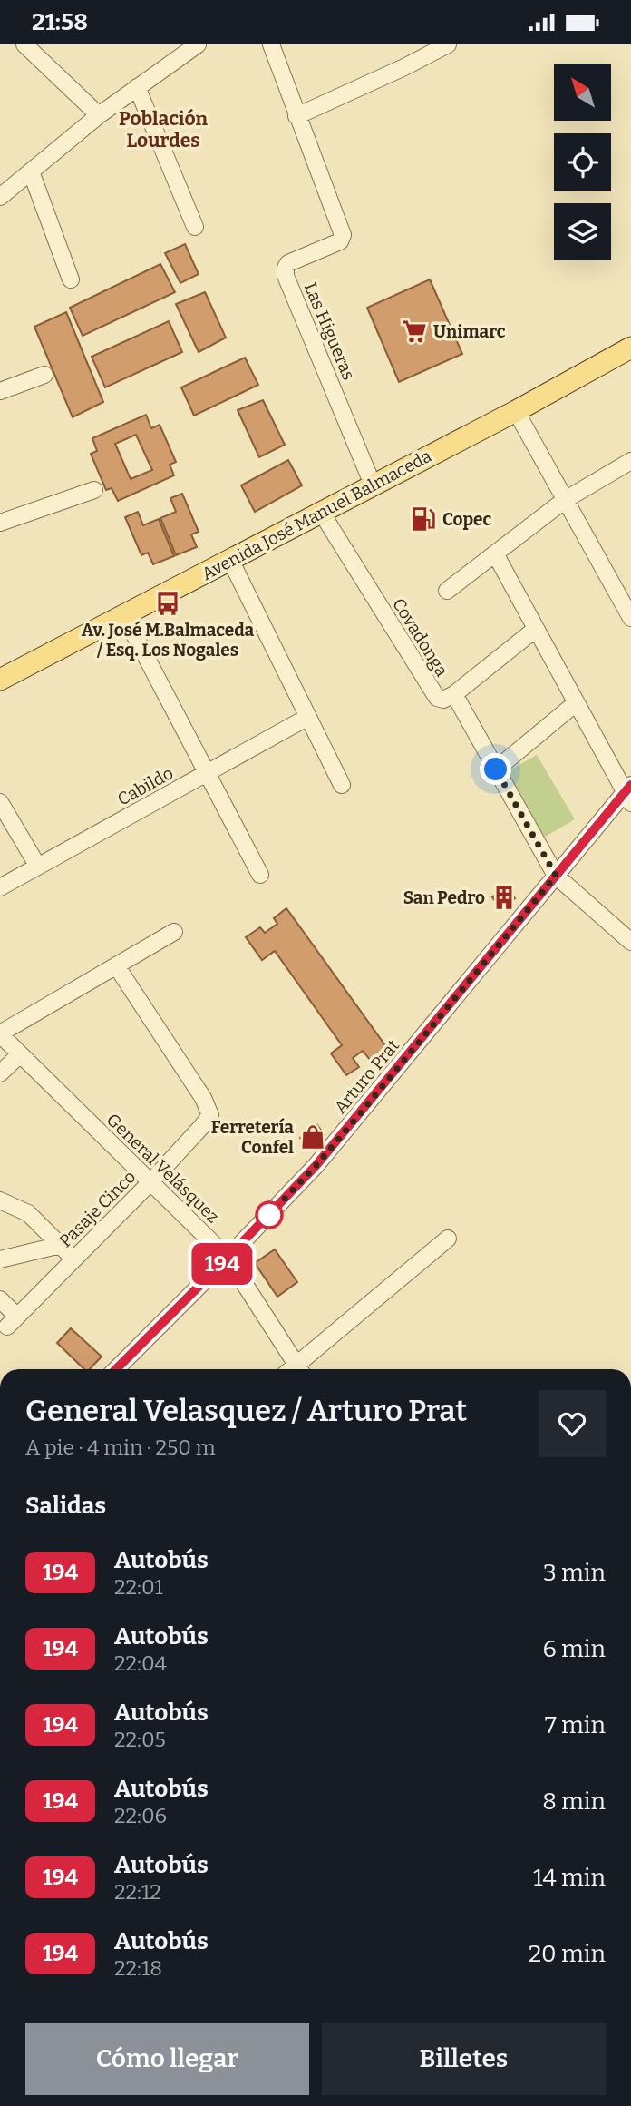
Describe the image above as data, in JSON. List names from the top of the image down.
{
  "streets": {
    "main road": ["Avenida José Manuel Balmaceda"],
    "street": [
      "Las Higueras",
      "Covadonga",
      "Cabildo",
      "Arturo Prat",
      "General Velásquez",
      "Pasaje Cinco"
    ]
  },
  "crossings": [
    ["Las Higueras", "Avenida José Manuel Balmaceda"],
    ["Avenida José Manuel Balmaceda", "Covadonga"],
    ["Covadonga", "Arturo Prat"],
    ["Arturo Prat", "General Velásquez"],
    ["General Velásquez", "Pasaje Cinco"]
  ],
  "districts": ["Población Lourdes"],
  "places": {
    "supermarket": ["Unimarc"],
    "fuel station": ["Copec"],
    "bus stop": ["Av. José M.Balmaceda / Esq. Los Nogales"],
    "building": ["San Pedro"],
    "shop": ["Ferretería Confel"]
  },
  "lines": ["bus line 194"],
  "north": "top left",
  "page": {
    "status": "21:58",
    "on_map": "194",
    "heading": [
      ["General Velasquez / Arturo Prat", "A pie · 4 min · 250 m"],
      "Salidas"
    ],
    "list": [
      {
        "mark": "194",
        "name": "Autobús",
        "note": "22:01",
        "value": "3 min"
      },
      {
        "mark": "194",
        "name": "Autobús",
        "note": "22:04",
        "value": "6 min"
      },
      {
        "mark": "194",
        "name": "Autobús",
        "note": "22:05",
        "value": "7 min"
      },
      {
        "mark": "194",
        "name": "Autobús",
        "note": "22:06",
        "value": "8 min"
      },
      {
        "mark": "194",
        "name": "Autobús",
        "note": "22:12",
        "value": "14 min"
      },
      {
        "mark": "194",
        "name": "Autobús",
        "note": "22:18",
        "value": "20 min"
      }
    ],
    "buttons": ["Cómo llegar", "Billetes"]
  }
}
